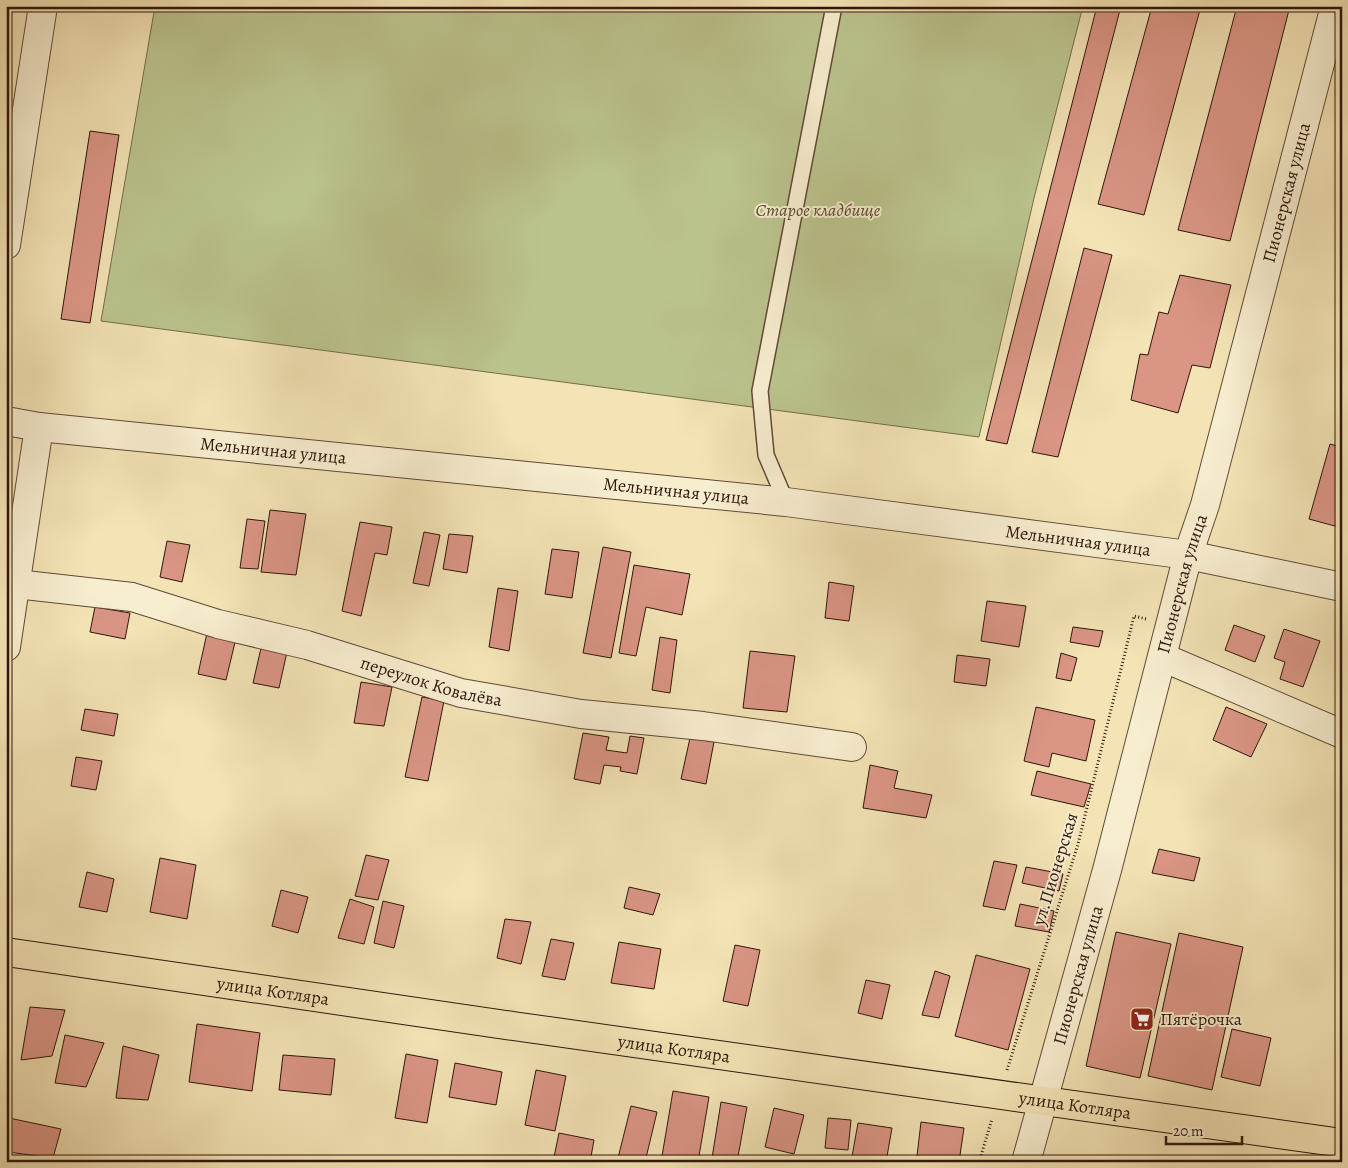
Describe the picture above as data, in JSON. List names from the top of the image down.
{
  "streets": {
    "main road": ["улица Котляра"],
    "street": ["Пионерская улица", "Мельничная улица", "переулок Ковалёва"],
    "path": ["ул.Пионерская"]
  },
  "crossings": [
    ["Пионерская улица", "Мельничная улица"],
    ["Пионерская улица", "ул.Пионерская"],
    ["Пионерская улица", "улица Котляра"],
    ["ул.Пионерская", "улица Котляра"]
  ],
  "parks": ["Старое кладбище"],
  "places": {
    "supermarket": ["Пятёрочка"]
  },
  "scale_bar": "20 m"
}
